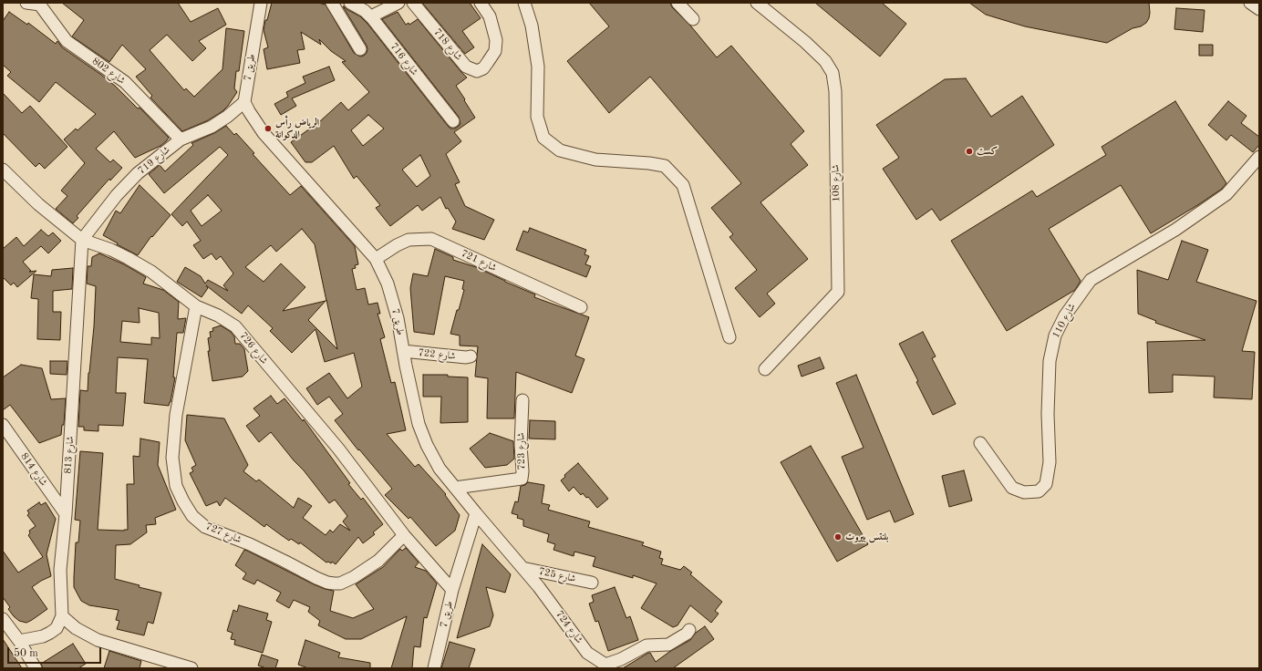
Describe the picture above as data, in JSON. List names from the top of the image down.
{
  "streets": {
    "street": [
      "شارع 718",
      "شارع 716",
      "7 طريق",
      "شارع 802",
      "شارع 719",
      "شارع 108",
      "شارع 721",
      "شارع 110",
      "شارع 726",
      "شارع 722",
      "شارع 723",
      "شارع 813",
      "شارع 814",
      "شارع 727",
      "شارع 725",
      "شارع 724"
    ]
  },
  "crossings": [
    ["7 طريق", "شارع 719"],
    ["7 طريق", "شارع 721"],
    ["7 طريق", "شارع 726"],
    ["7 طريق", "شارع 722"],
    ["7 طريق", "شارع 723"],
    ["7 طريق", "شارع 724"],
    ["شارع 802", "شارع 719"],
    ["شارع 719", "شارع 726"],
    ["شارع 719", "شارع 813"],
    ["شارع 726", "شارع 813"],
    ["شارع 726", "شارع 727"],
    ["شارع 813", "شارع 814"],
    ["شارع 725", "شارع 724"]
  ],
  "places": ["الرياض رأس الدكوانة", "كست", "بلنتس بيروت"],
  "scale_bar": "50 m"
}
